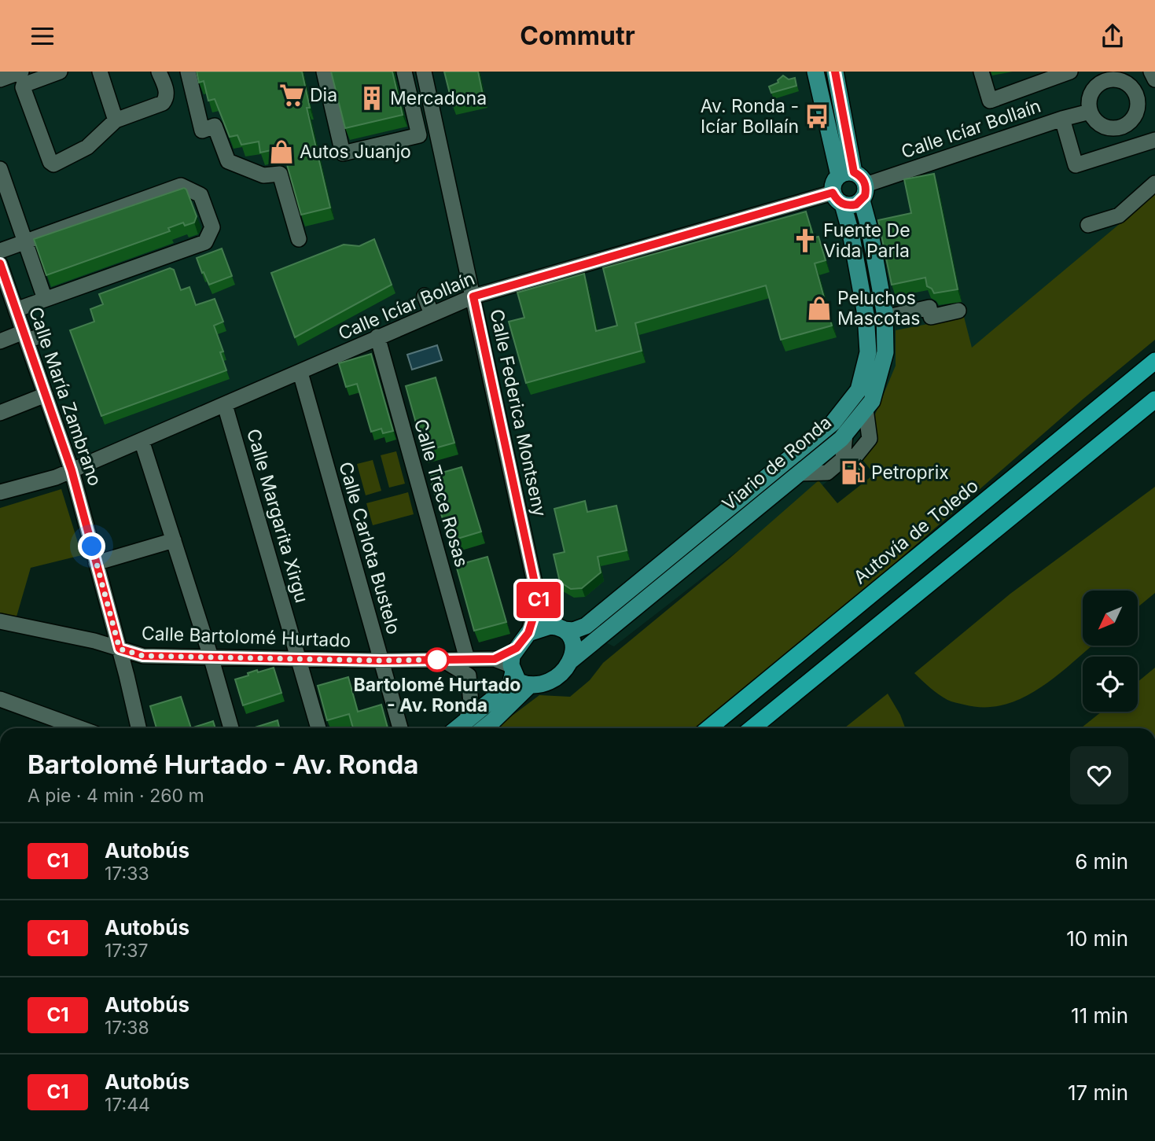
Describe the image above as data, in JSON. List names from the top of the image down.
{
  "streets": {
    "highway": ["Autovía de Toledo"],
    "main road": ["Viario de Ronda"],
    "street": [
      "Calle Icíar Bollaín",
      "Calle María Zambrano",
      "Calle Federica Montseny",
      "Calle Trece Rosas",
      "Calle Margarita Xirgu",
      "Calle Carlota Bustelo",
      "Calle Bartolomé Hurtado"
    ]
  },
  "crossings": [
    ["Calle Icíar Bollaín", "Calle María Zambrano"],
    ["Calle Icíar Bollaín", "Calle Federica Montseny"],
    ["Calle Icíar Bollaín", "Viario de Ronda"],
    ["Calle Icíar Bollaín", "Calle Trece Rosas"],
    ["Calle Icíar Bollaín", "Calle Margarita Xirgu"],
    ["Calle Icíar Bollaín", "Calle Carlota Bustelo"],
    ["Calle María Zambrano", "Calle Bartolomé Hurtado"],
    ["Calle Federica Montseny", "Viario de Ronda"],
    ["Calle Federica Montseny", "Calle Bartolomé Hurtado"],
    ["Viario de Ronda", "Calle Bartolomé Hurtado"],
    ["Calle Trece Rosas", "Calle Bartolomé Hurtado"],
    ["Calle Margarita Xirgu", "Calle Bartolomé Hurtado"],
    ["Calle Carlota Bustelo", "Calle Bartolomé Hurtado"]
  ],
  "places": {
    "supermarket": ["Dia"],
    "building": ["Mercadona"],
    "bus stop": ["Av. Ronda - Icíar Bollaín"],
    "shop": ["Autos Juanjo", "Peluchos Mascotas"],
    "church": ["Fuente De Vida Parla"],
    "fuel station": ["Petroprix"],
    "other": ["Bartolomé Hurtado - Av. Ronda"]
  },
  "lines": ["bus line C1"],
  "north": "bottom left",
  "page": {
    "header": "Commutr",
    "on_map": "C1",
    "heading": ["Bartolomé Hurtado - Av. Ronda", "A pie · 4 min · 260 m"],
    "list": [
      {
        "mark": "C1",
        "name": "Autobús",
        "note": "17:33",
        "value": "6 min"
      },
      {
        "mark": "C1",
        "name": "Autobús",
        "note": "17:37",
        "value": "10 min"
      },
      {
        "mark": "C1",
        "name": "Autobús",
        "note": "17:38",
        "value": "11 min"
      },
      {
        "mark": "C1",
        "name": "Autobús",
        "note": "17:44",
        "value": "17 min"
      }
    ]
  }
}
